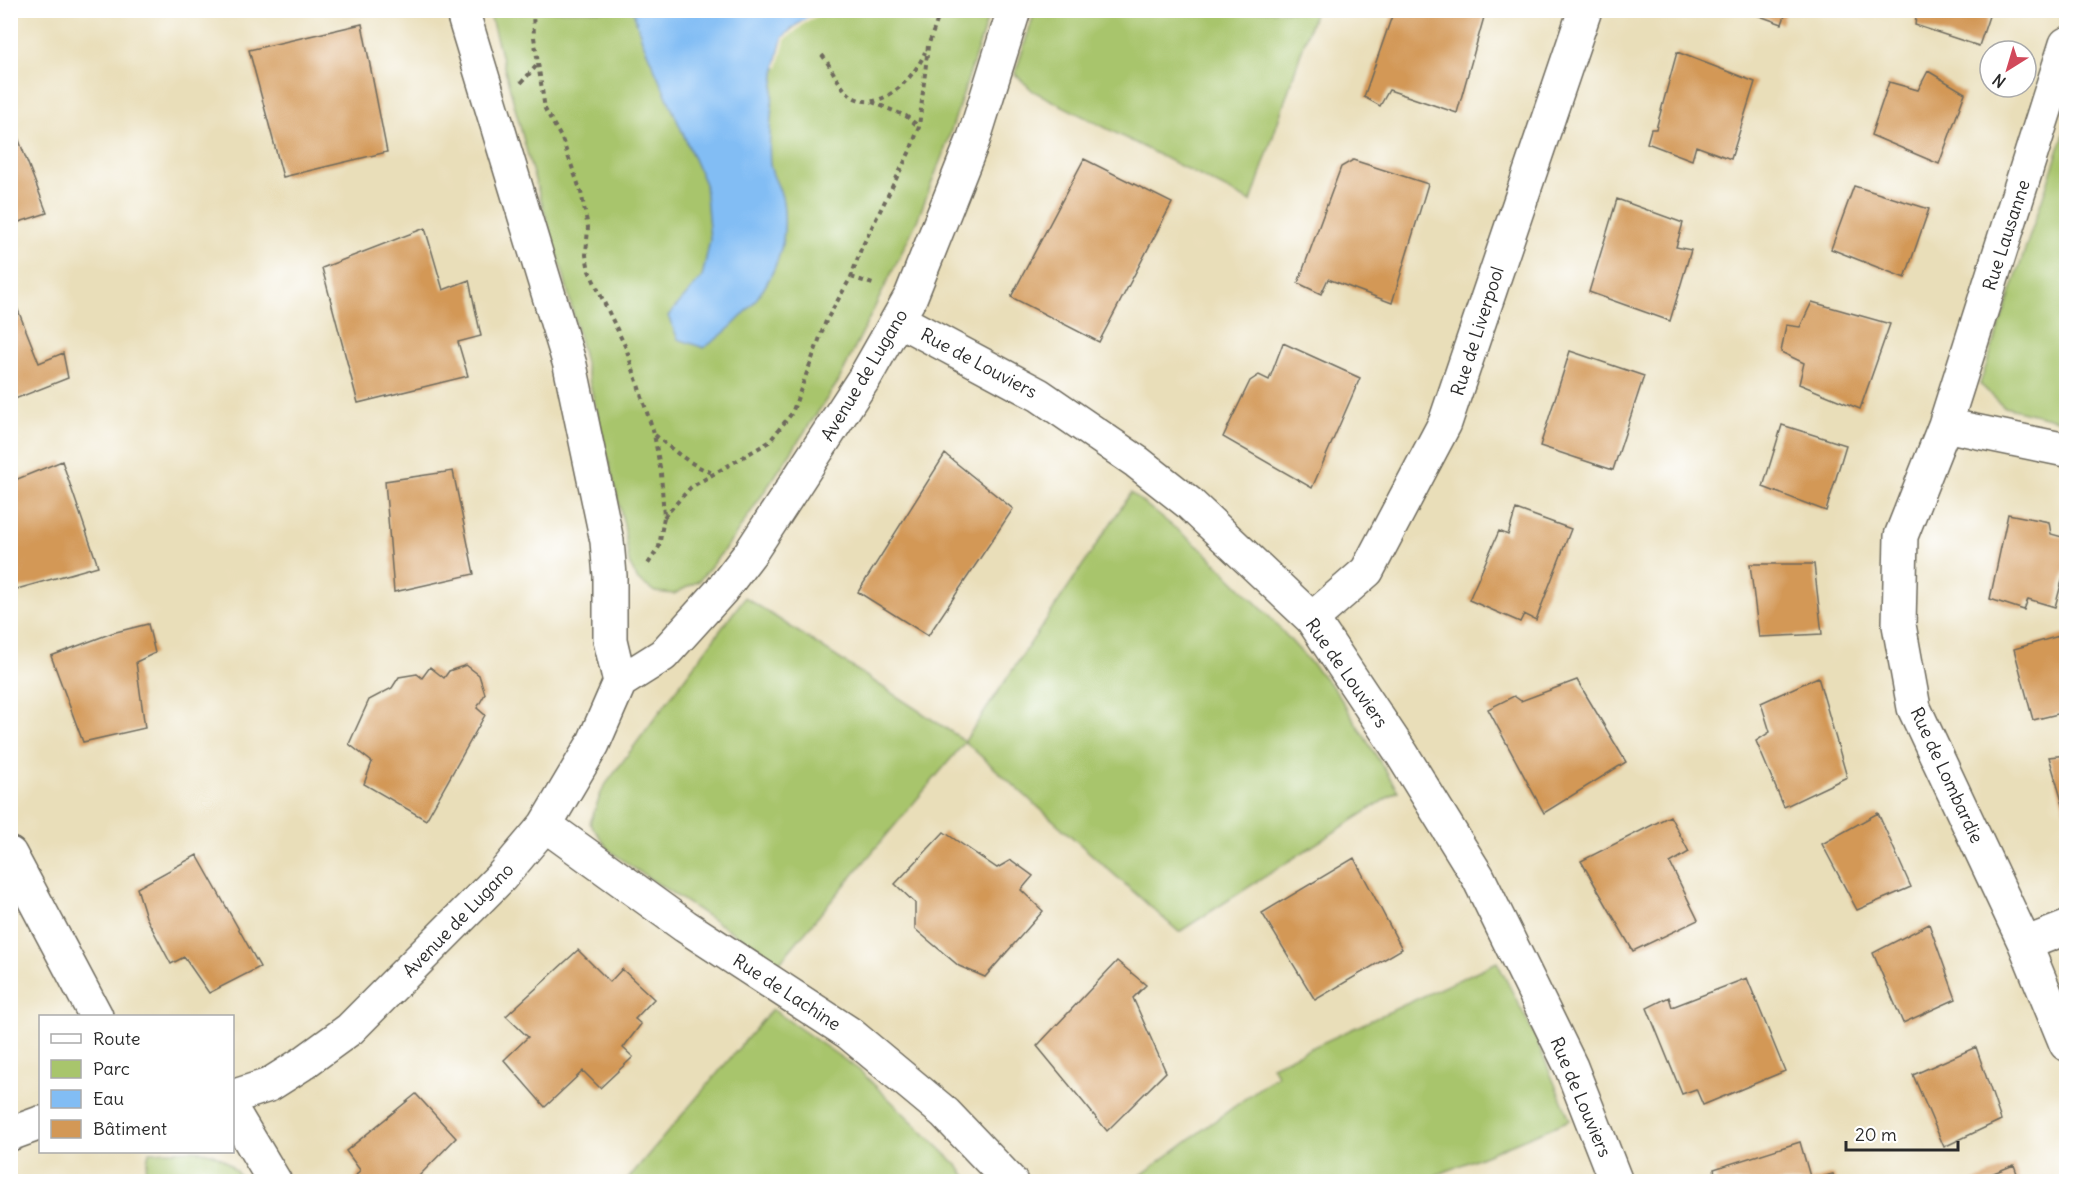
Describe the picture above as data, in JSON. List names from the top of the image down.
{
  "streets": {
    "street": [
      "Rue Lausanne",
      "Rue de Liverpool",
      "Rue de Louviers",
      "Avenue de Lugano",
      "Rue de Lombardie",
      "Rue de Lachine"
    ]
  },
  "crossings": [
    ["Rue Lausanne", "Rue de Lombardie"],
    ["Rue de Liverpool", "Rue de Louviers"],
    ["Rue de Louviers", "Avenue de Lugano"],
    ["Avenue de Lugano", "Rue de Lachine"]
  ],
  "legend": [
    "Route",
    "Parc",
    "Eau",
    "Bâtiment"
  ],
  "scale_bar": "20 m",
  "north": "bottom left"
}
